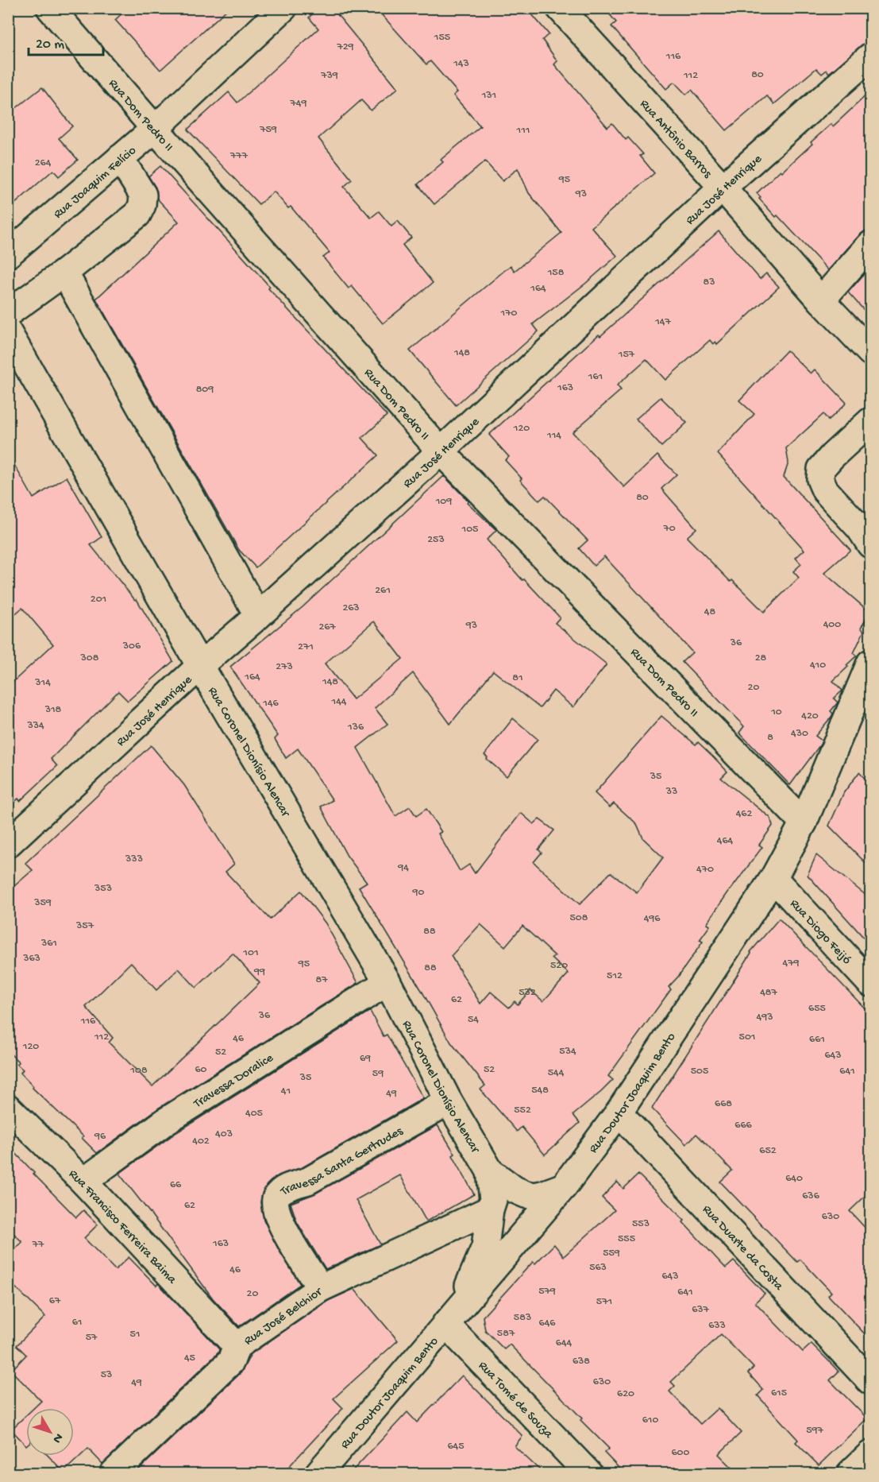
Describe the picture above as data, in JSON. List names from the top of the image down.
{
  "streets": {
    "street": [
      "Rua Dom Pedro II",
      "Rua Antônio Barros",
      "Rua Joaquim Felício",
      "Rua José Henrique",
      "Rua Coronel Dionísio Alencar",
      "Rua Diogo Feijó",
      "Travessa Doralice",
      "Rua Doutor Joaquim Bento",
      "Travessa Santa Gertrudes",
      "Rua Francisco Ferreira Baima",
      "Rua Duarte da Costa",
      "Rua José Belchior",
      "Rua Tomé de Souza"
    ]
  },
  "crossings": [
    ["Rua Dom Pedro II", "Rua Joaquim Felício"],
    ["Rua Dom Pedro II", "Rua José Henrique"],
    ["Rua Dom Pedro II", "Rua Doutor Joaquim Bento"],
    ["Rua Antônio Barros", "Rua José Henrique"],
    ["Rua José Henrique", "Rua Coronel Dionísio Alencar"],
    ["Rua Coronel Dionísio Alencar", "Travessa Doralice"],
    ["Rua Coronel Dionísio Alencar", "Rua Doutor Joaquim Bento"],
    ["Rua Coronel Dionísio Alencar", "Travessa Santa Gertrudes"],
    ["Rua Coronel Dionísio Alencar", "Rua José Belchior"],
    ["Rua Coronel Dionísio Alencar", "Rua Tomé de Souza"],
    ["Rua Diogo Feijó", "Rua Doutor Joaquim Bento"],
    ["Travessa Doralice", "Rua Francisco Ferreira Baima"],
    ["Rua Doutor Joaquim Bento", "Rua Duarte da Costa"],
    ["Rua Doutor Joaquim Bento", "Rua Tomé de Souza"],
    ["Travessa Santa Gertrudes", "Rua José Belchior"],
    ["Rua Francisco Ferreira Baima", "Rua José Belchior"]
  ],
  "house_numbers": [
    "155",
    "729",
    "116",
    "143",
    "80",
    "739",
    "112",
    "131",
    "749",
    "759",
    "111",
    "777",
    "264",
    "95",
    "93",
    "158",
    "83",
    "164",
    "170",
    "147",
    "148",
    "157",
    "161",
    "163",
    "809",
    "120",
    "114",
    "80",
    "109",
    "70",
    "105",
    "253",
    "261",
    "201",
    "263",
    "48",
    "400",
    "93",
    "267",
    "36",
    "306",
    "271",
    "308",
    "28",
    "410",
    "273",
    "164",
    "81",
    "148",
    "314",
    "20",
    "144",
    "146",
    "318",
    "10",
    "420",
    "334",
    "136",
    "430",
    "8",
    "35",
    "33",
    "462",
    "464",
    "333",
    "94",
    "470",
    "353",
    "90",
    "359",
    "508",
    "496",
    "357",
    "88",
    "361",
    "101",
    "363",
    "479",
    "95",
    "520",
    "88",
    "99",
    "512",
    "87",
    "532",
    "487",
    "62",
    "655",
    "36",
    "493",
    "54",
    "116",
    "112",
    "501",
    "46",
    "661",
    "120",
    "534",
    "52",
    "643",
    "69",
    "60",
    "52",
    "108",
    "505",
    "641",
    "544",
    "59",
    "35",
    "548",
    "41",
    "49",
    "668",
    "552",
    "405",
    "666",
    "403",
    "96",
    "402",
    "652",
    "640",
    "66",
    "636",
    "62",
    "630",
    "553",
    "555",
    "163",
    "77",
    "559",
    "563",
    "46",
    "643",
    "579",
    "641",
    "20",
    "67",
    "571",
    "637",
    "583",
    "61",
    "646",
    "633",
    "587",
    "51",
    "57",
    "644",
    "45",
    "638",
    "53",
    "630",
    "49",
    "615",
    "620",
    "610",
    "597",
    "645",
    "600"
  ],
  "scale_bar": "20 m",
  "north": "bottom right"
}
